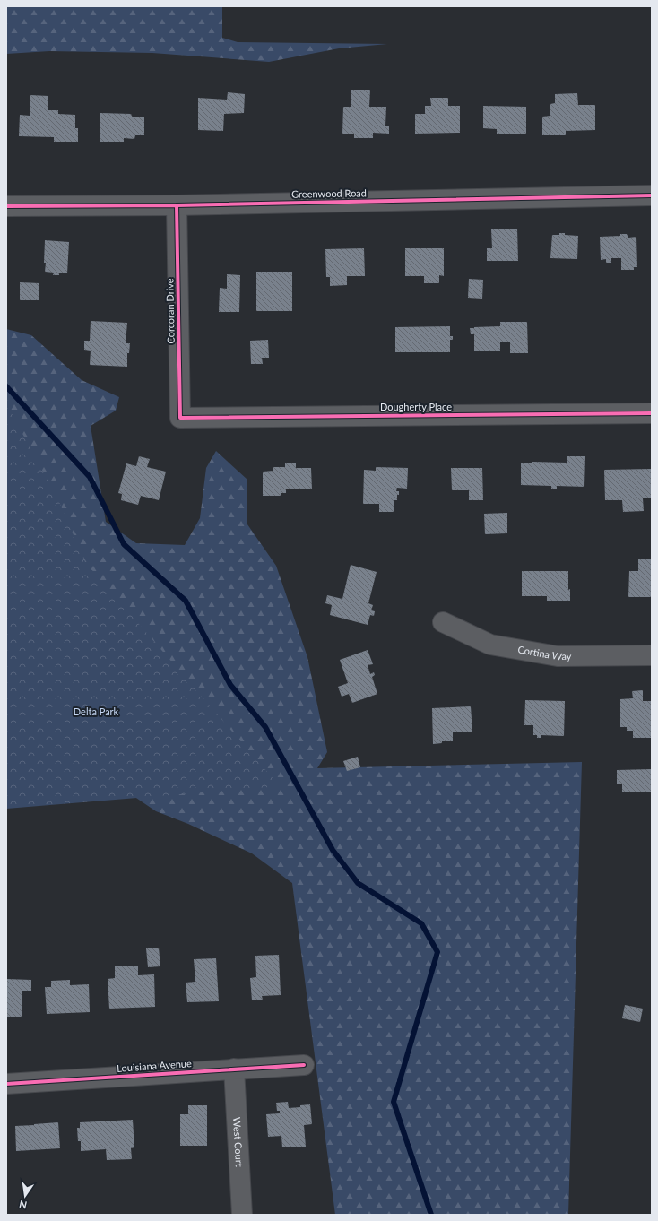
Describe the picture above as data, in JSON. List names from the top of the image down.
{
  "streets": {
    "street": [
      "Greenwood Road",
      "Corcoran Drive",
      "Dougherty Place",
      "Cortina Way",
      "Louisiana Avenue",
      "West Court"
    ]
  },
  "crossings": [
    ["Greenwood Road", "Corcoran Drive"],
    ["Corcoran Drive", "Dougherty Place"],
    ["Louisiana Avenue", "West Court"]
  ],
  "parks": ["Delta Park"],
  "north": "bottom"
}
